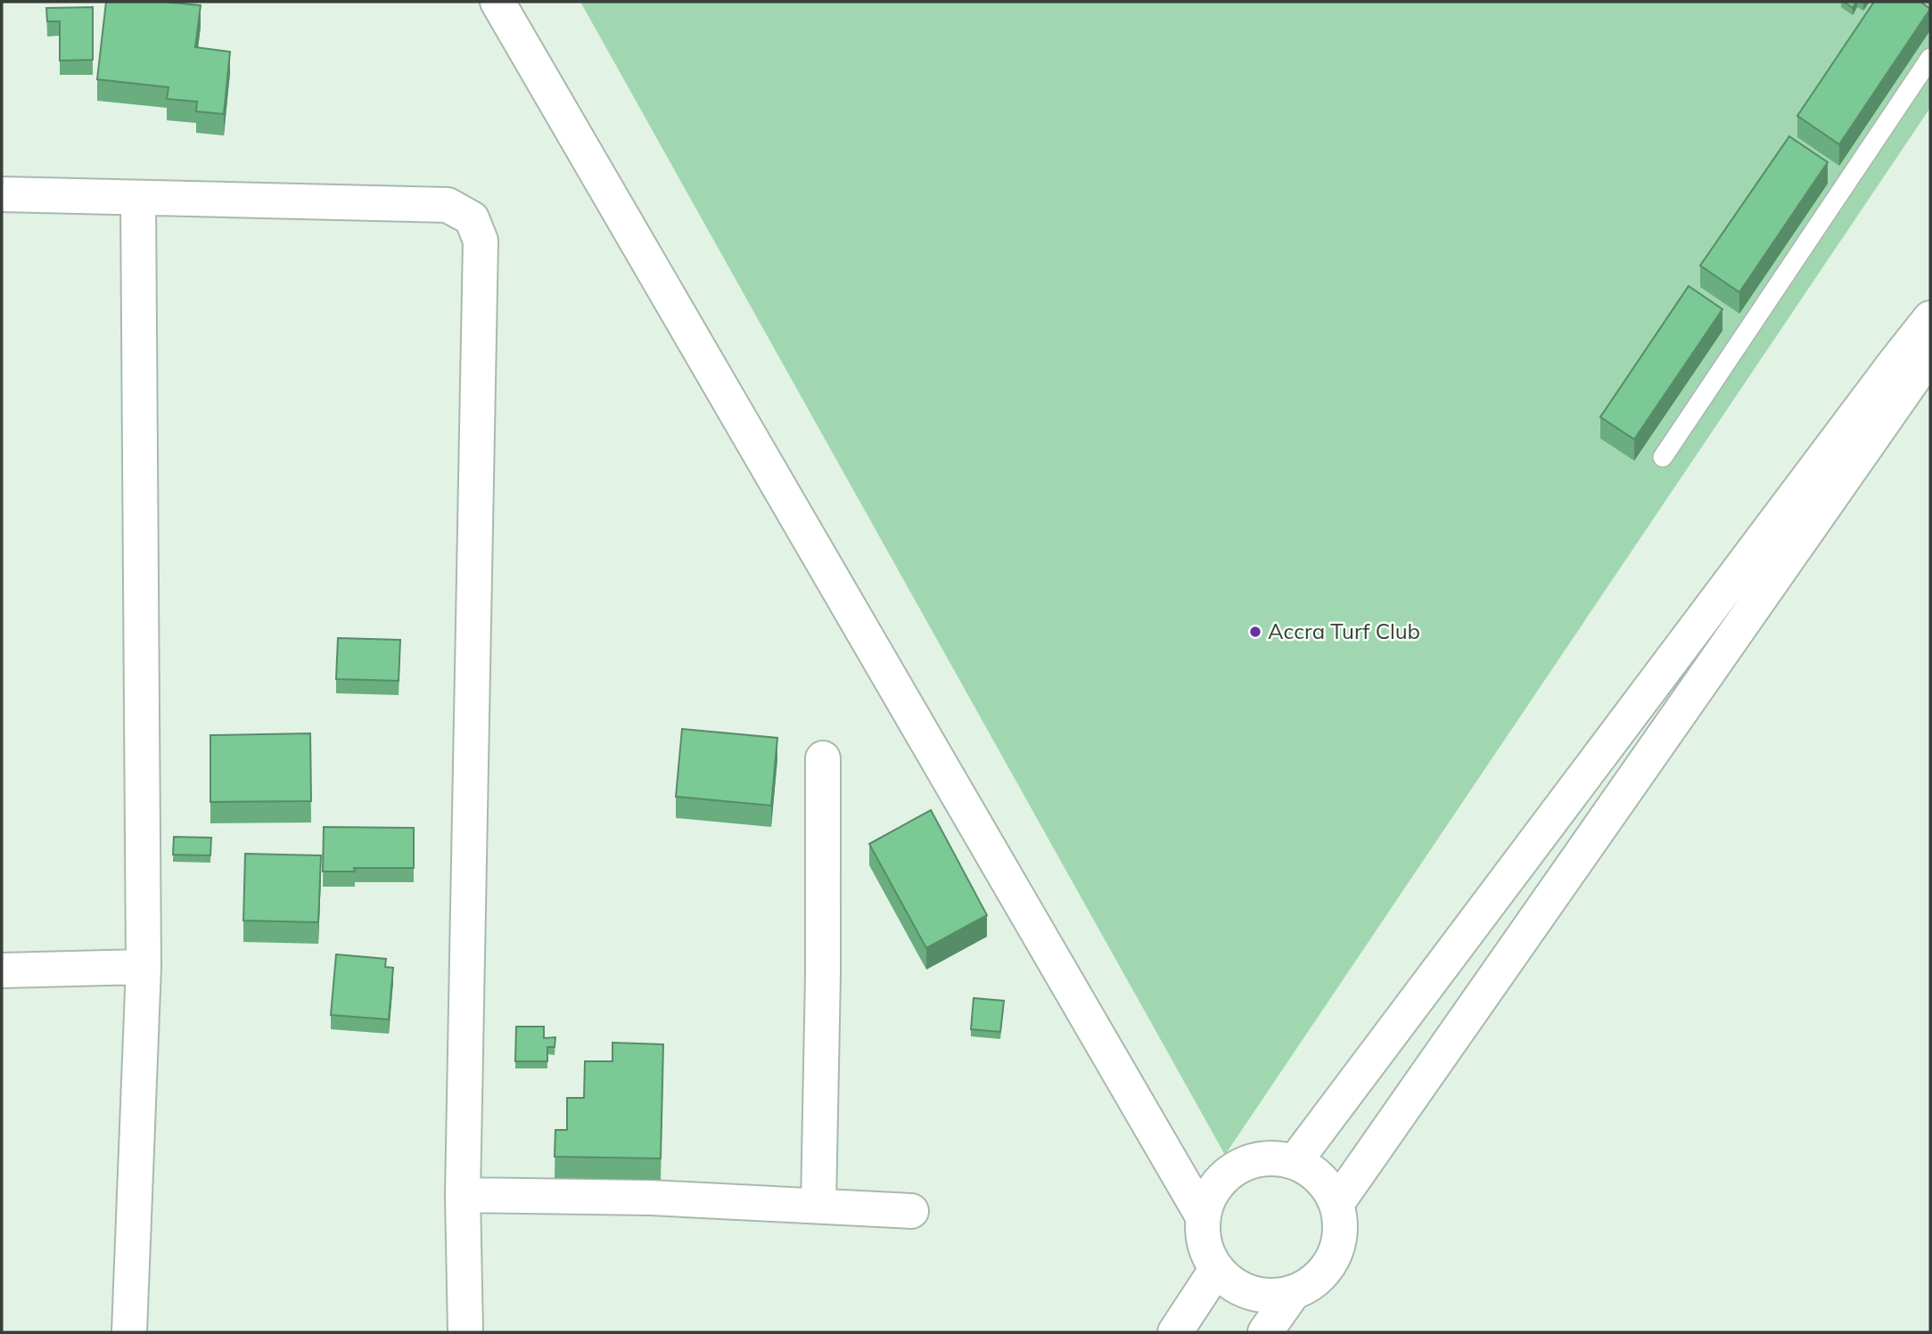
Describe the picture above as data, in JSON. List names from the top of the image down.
{
  "places": ["Accra Turf Club"]
}
